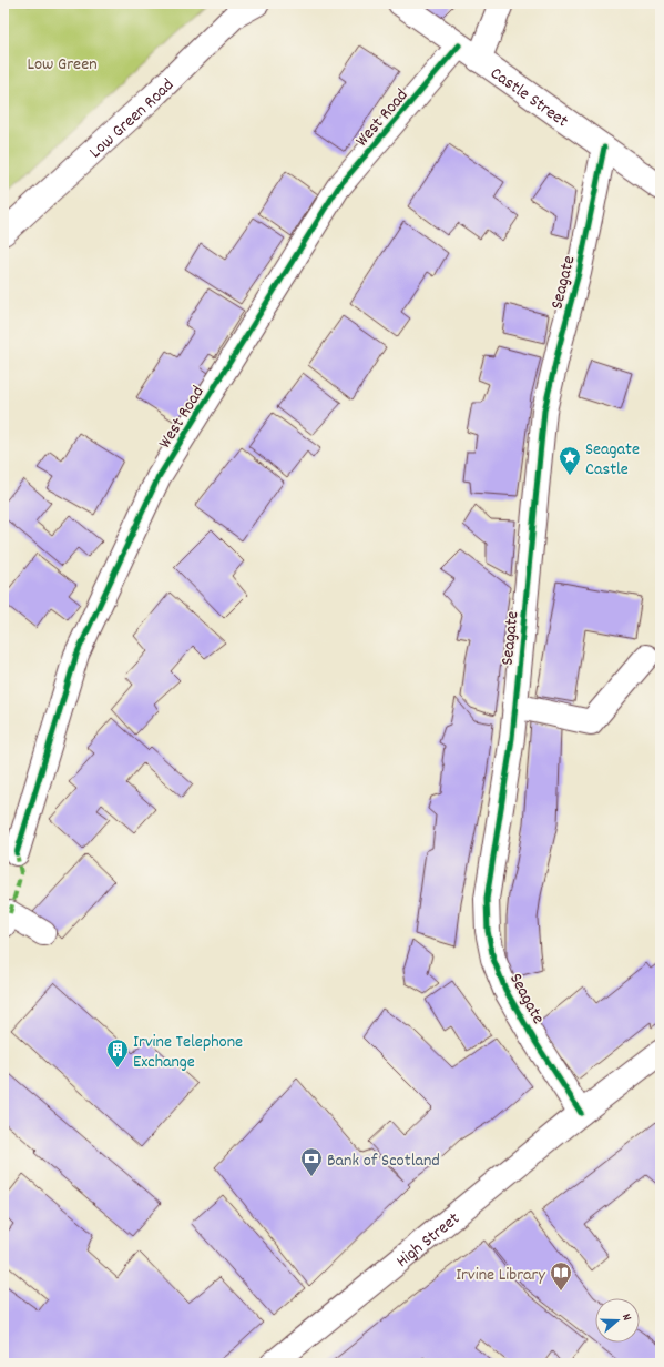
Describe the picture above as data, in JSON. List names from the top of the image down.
{
  "streets": {
    "street": [
      "Castle Street",
      "Low Green Road",
      "West Road",
      "Seagate",
      "High Street"
    ]
  },
  "crossings": [
    ["Castle Street", "West Road"],
    ["Castle Street", "Seagate"],
    ["Seagate", "High Street"]
  ],
  "parks": ["Low Green"],
  "places": {
    "place": ["Seagate Castle"],
    "building": ["Irvine Telephone Exchange"],
    "bank": ["Bank of Scotland"],
    "library": ["Irvine Library"]
  },
  "north": "right"
}
